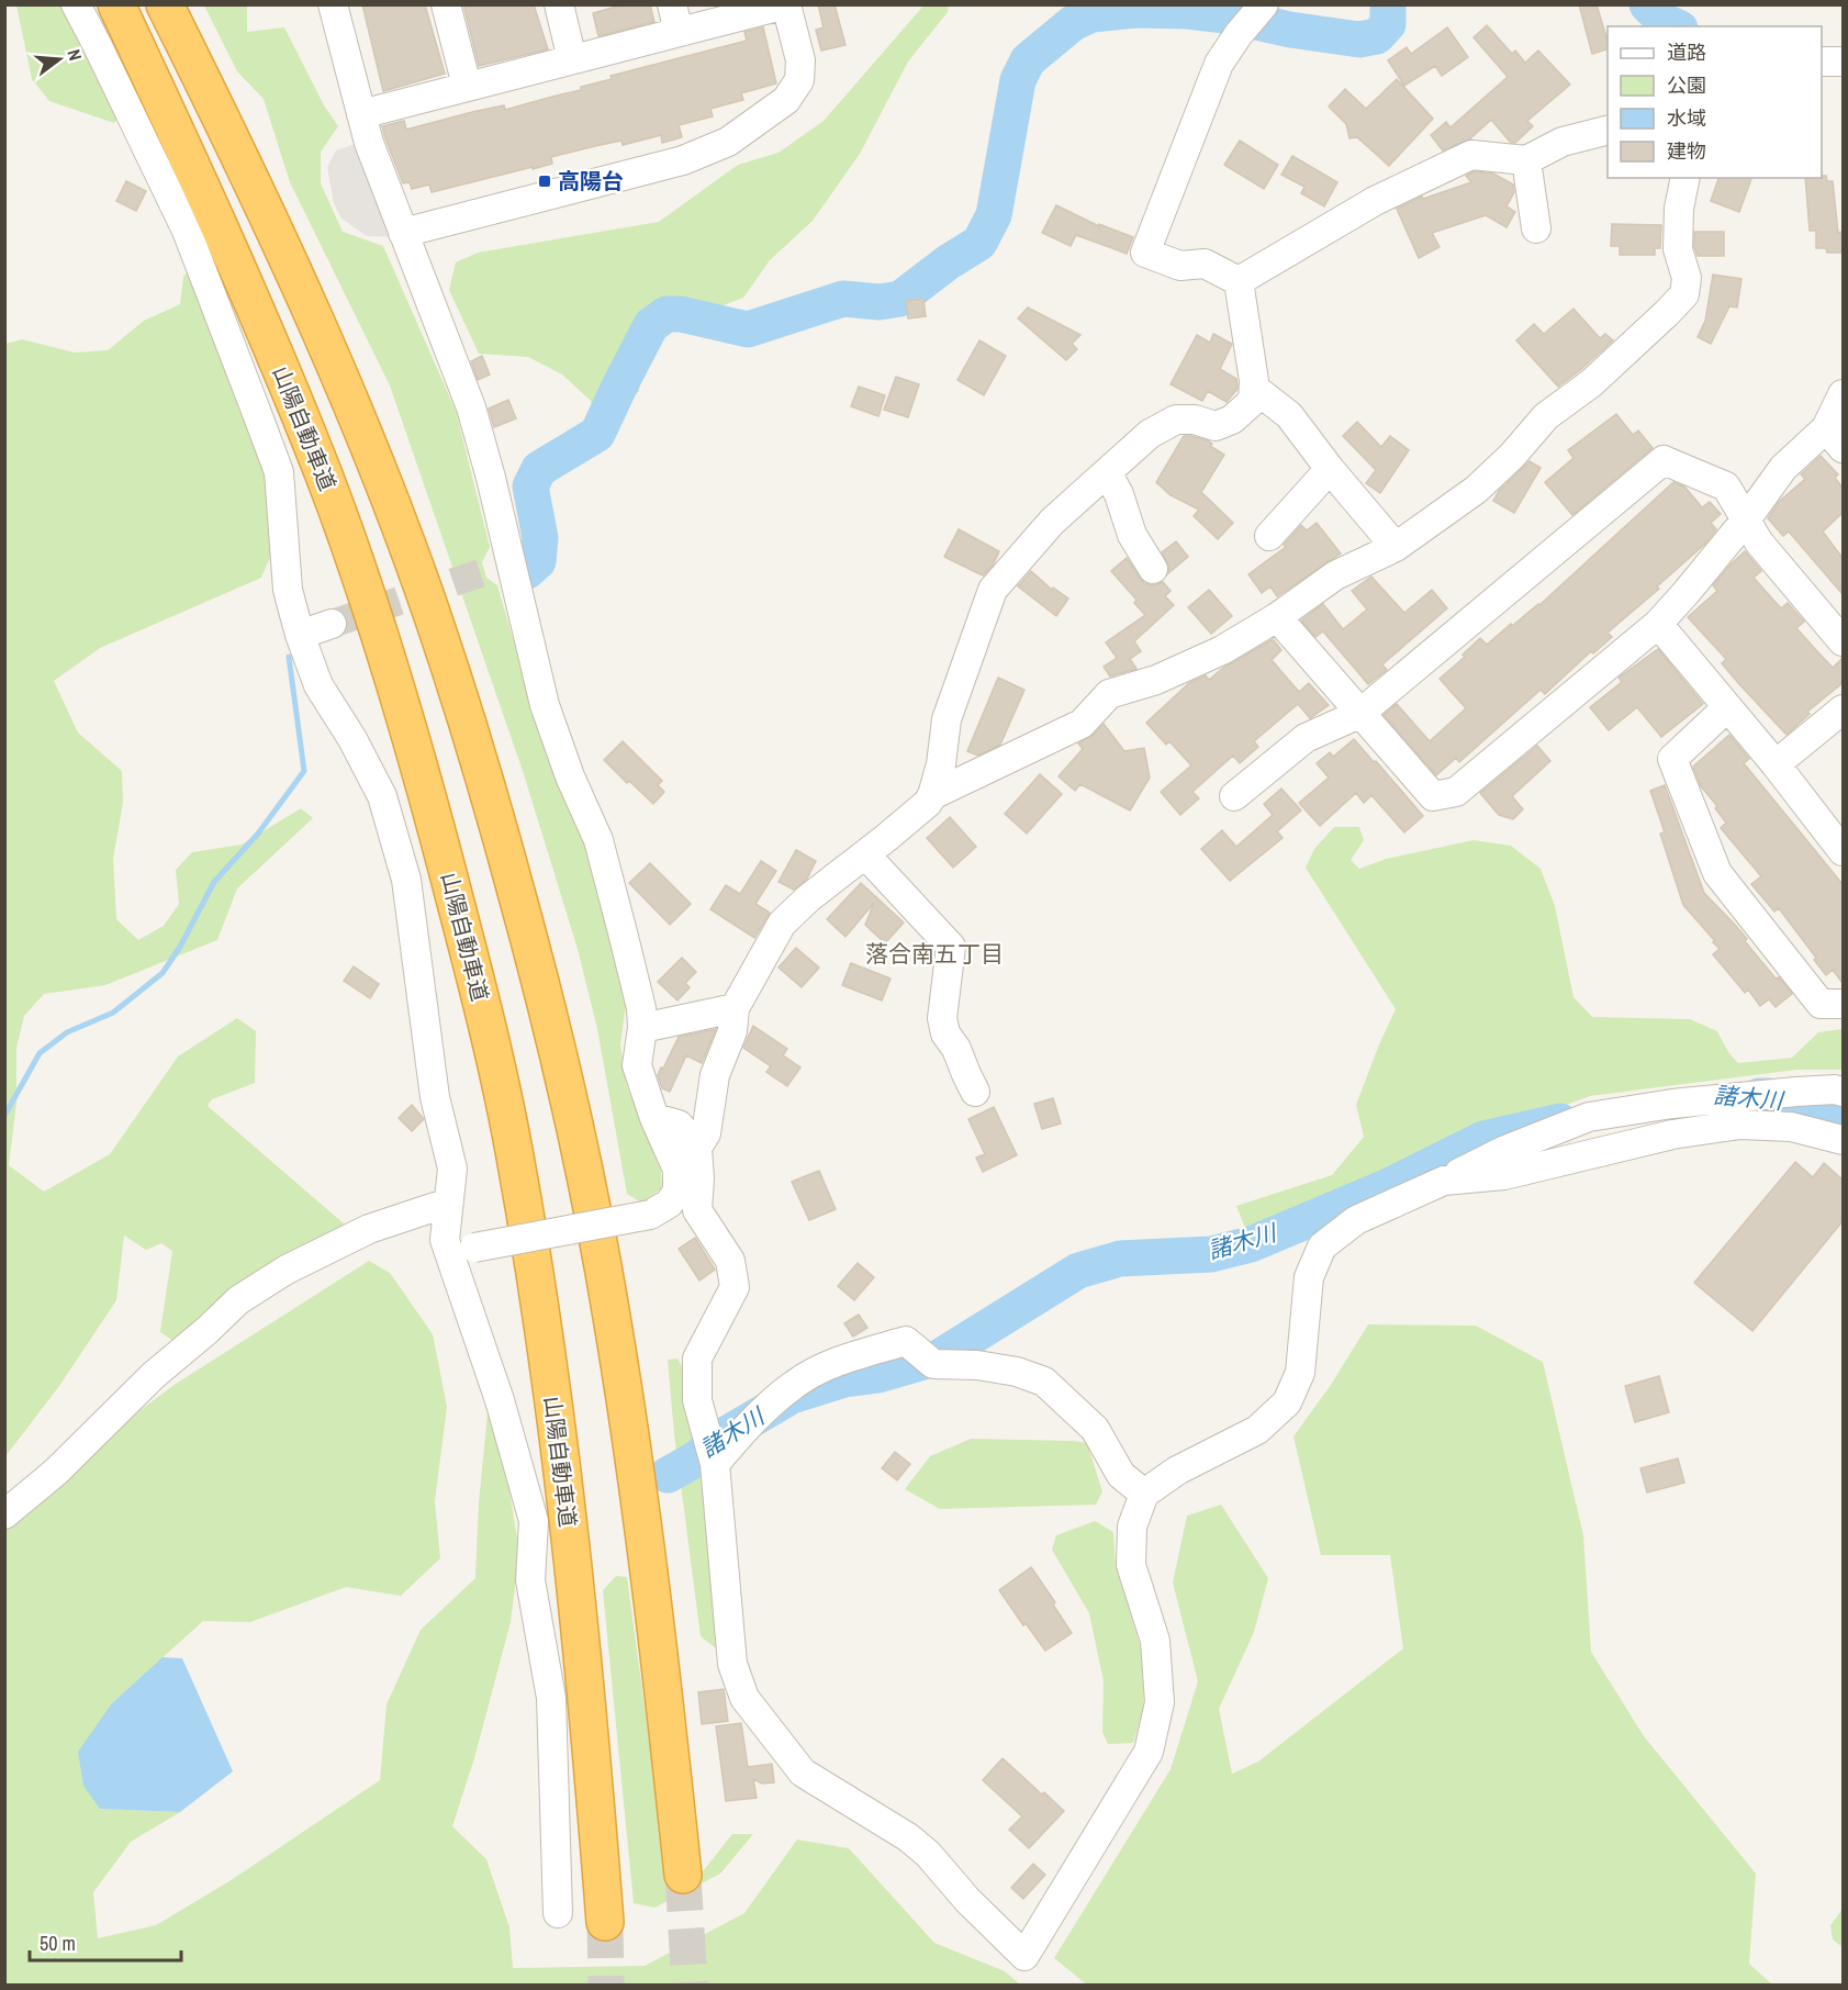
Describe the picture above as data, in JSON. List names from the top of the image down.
{
  "streets": {
    "highway": ["山陽自動車道"]
  },
  "districts": ["落合南五丁目"],
  "water": ["諸木川"],
  "places": {
    "transit": ["高陽台"]
  },
  "legend": [
    "道路",
    "公園",
    "水域",
    "建物"
  ],
  "scale_bar": "50 m",
  "north": "right"
}
